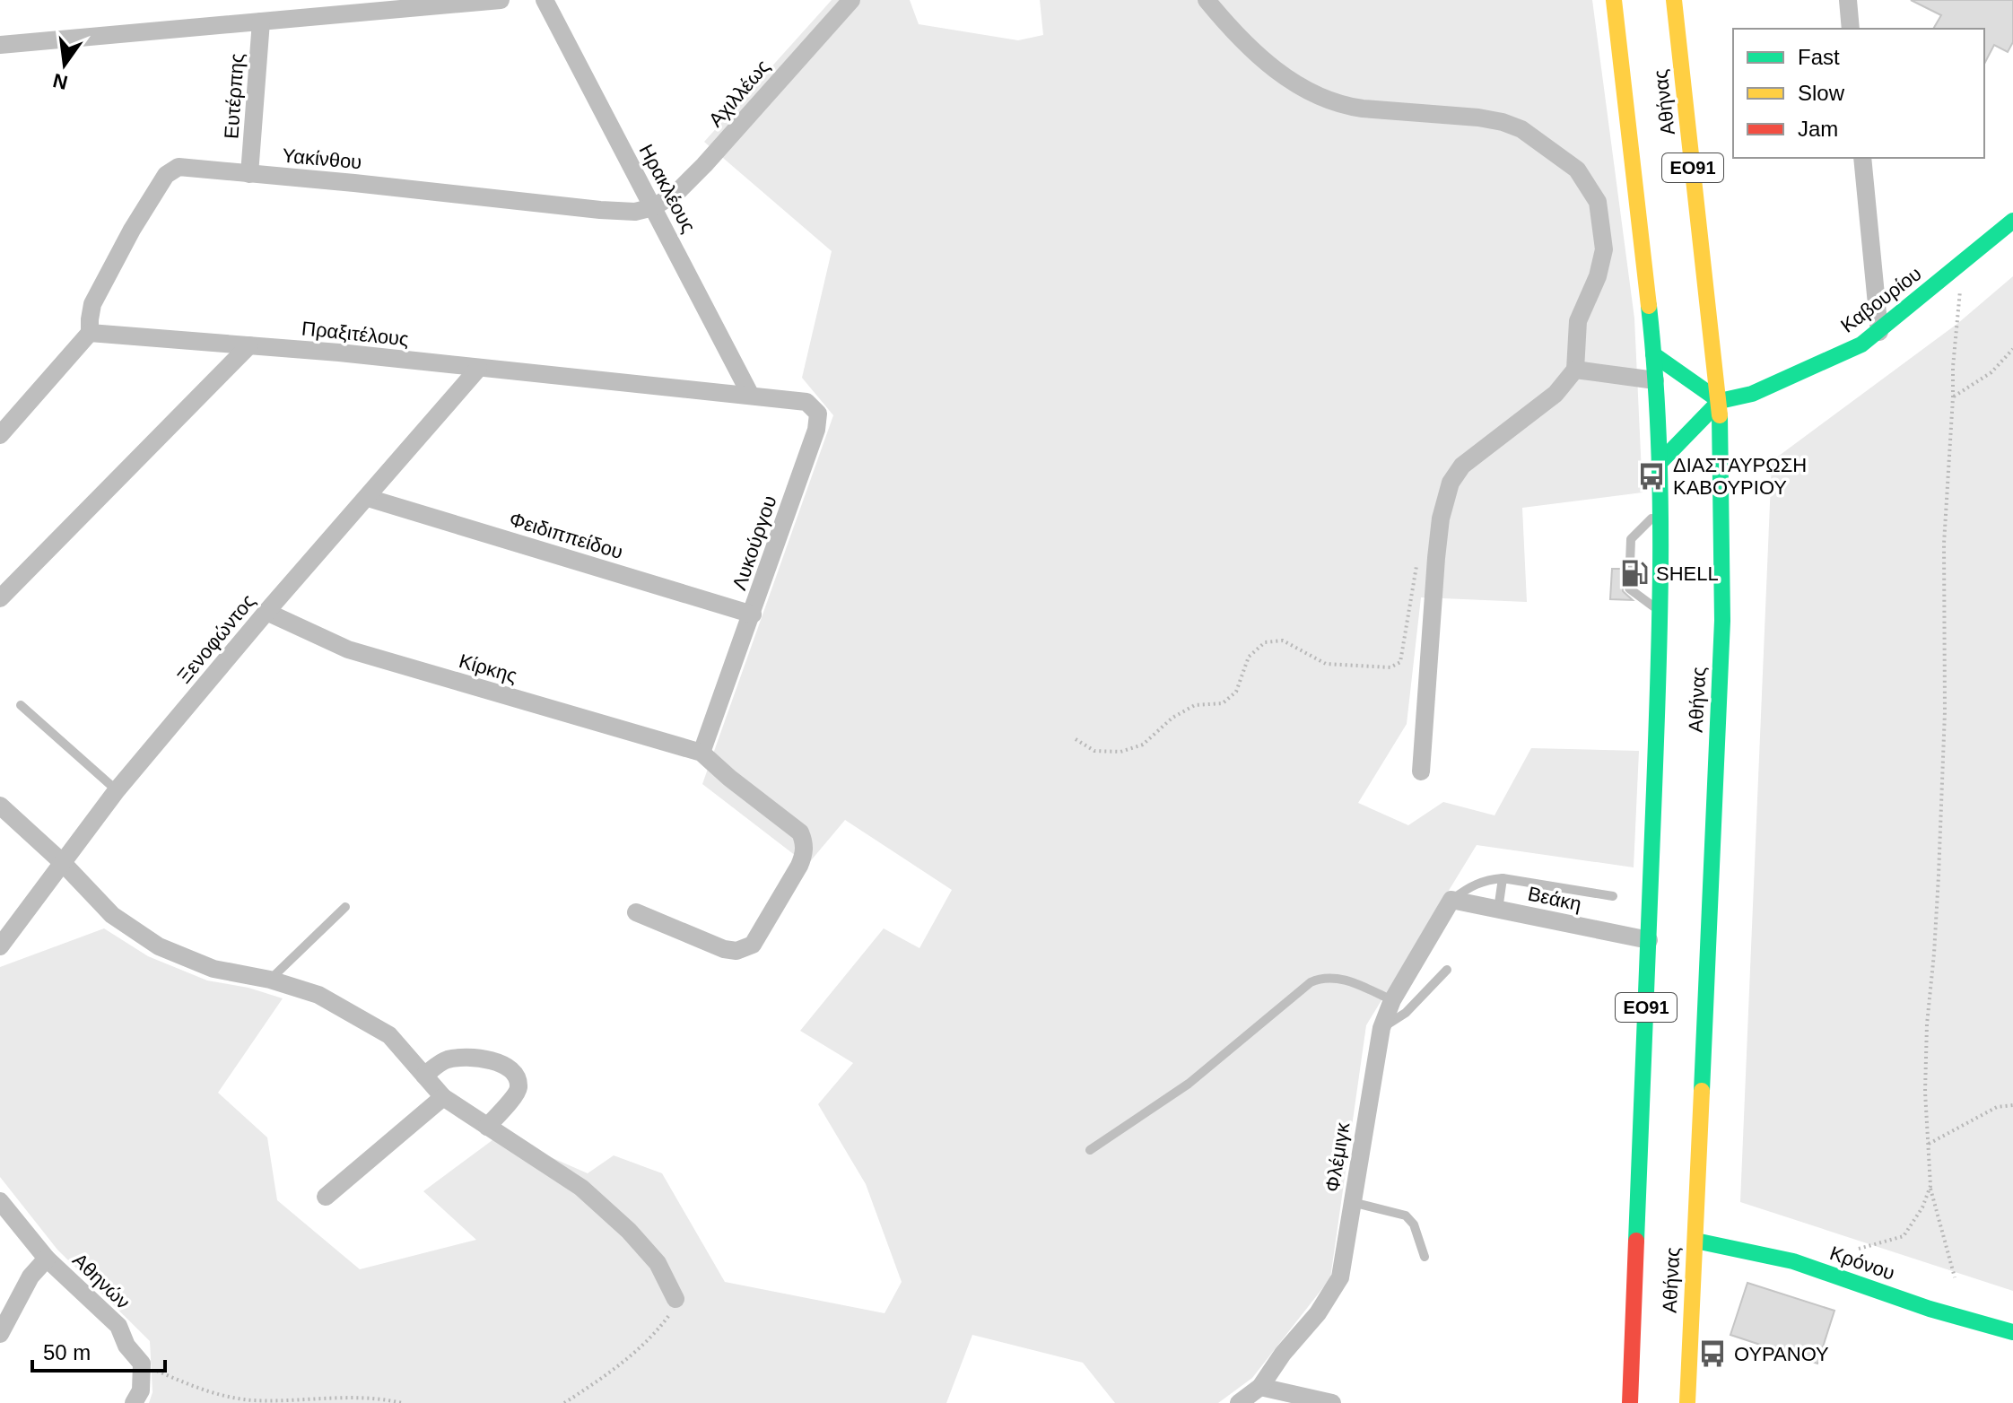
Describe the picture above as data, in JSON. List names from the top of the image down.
{
  "streets": {
    "main road": [
      "Αθήνας",
      "ΕΟ91",
      "Καβουρίου",
      "Κρόνου"
    ],
    "street": [
      "Αχιλλέως",
      "Ευτέρπης",
      "Υακίνθου",
      "Ηρακλέους",
      "Πραξιτέλους",
      "Φειδιππείδου",
      "Λυκούργου",
      "Ξενοφώντος",
      "Κίρκης",
      "Βεάκη",
      "Φλέμιγκ",
      "Αθηνών"
    ]
  },
  "crossings": [
    ["Αχιλλέως", "Υακίνθου"],
    ["Αχιλλέως", "Ηρακλέους"],
    ["Ευτέρπης", "Υακίνθου"],
    ["Αθήνας", "Καβουρίου"],
    ["Αθήνας", "Βεάκη"],
    ["Αθήνας", "Κρόνου"],
    ["Υακίνθου", "Ηρακλέους"],
    ["Υακίνθου", "Πραξιτέλους"],
    ["Ηρακλέους", "Πραξιτέλους"],
    ["Ηρακλέους", "Λυκούργου"],
    ["Πραξιτέλους", "Λυκούργου"],
    ["Πραξιτέλους", "Ξενοφώντος"],
    ["Φειδιππείδου", "Λυκούργου"],
    ["Φειδιππείδου", "Ξενοφώντος"],
    ["Λυκούργου", "Κίρκης"],
    ["Ξενοφώντος", "Κίρκης"],
    ["Βεάκη", "Φλέμιγκ"]
  ],
  "places": {
    "bus stop": ["ΔΙΑΣΤΑΥΡΩΣΗ ΚΑΒΟΥΡΙΟΥ", "ΟΥΡΑΝΟΥ"],
    "fuel station": ["SHELL"]
  },
  "legend": ["Fast", "Slow", "Jam"],
  "scale_bar": "50 m",
  "north": "bottom"
}
